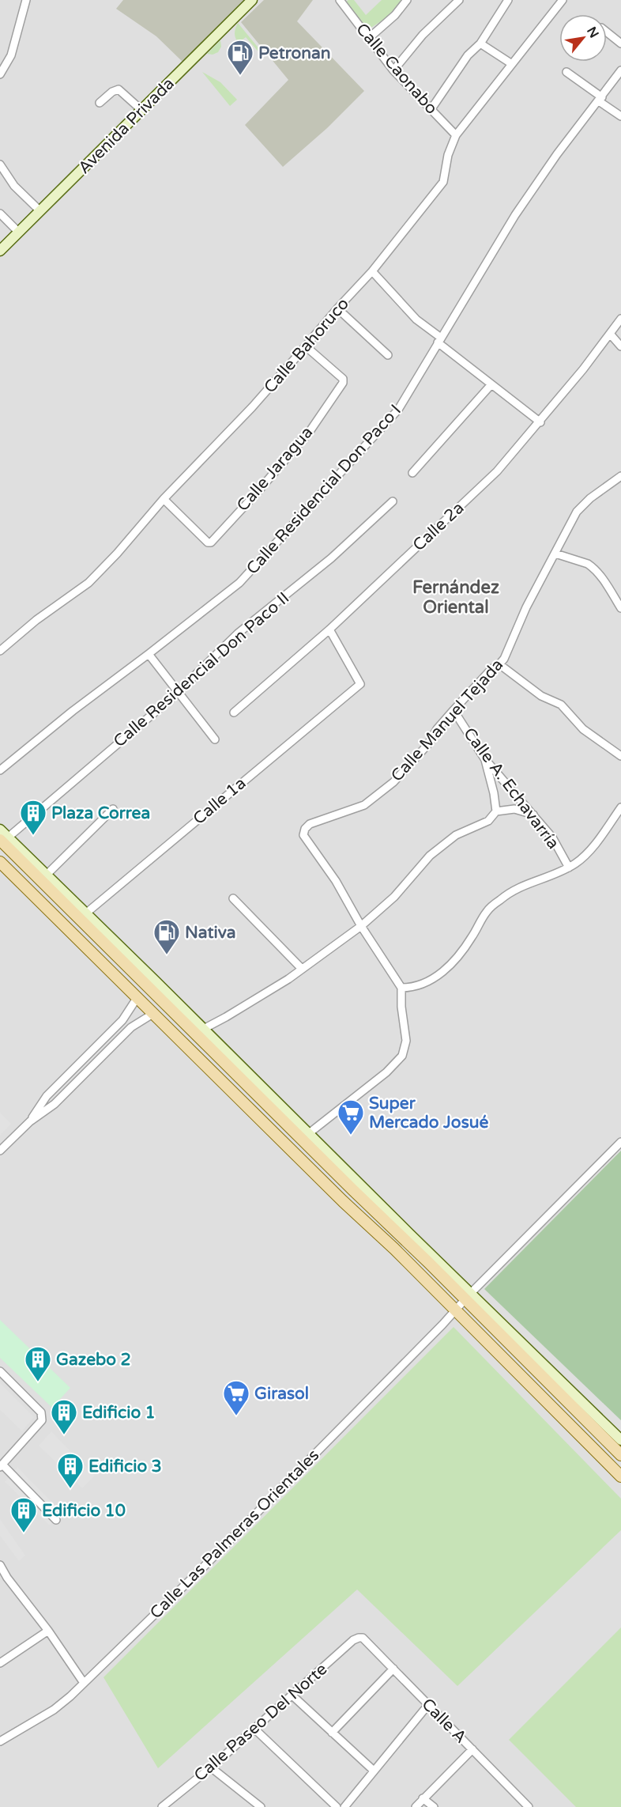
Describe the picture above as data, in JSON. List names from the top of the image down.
{
  "streets": {
    "main road": ["Avenida Privada"],
    "street": [
      "Calle Caonabo",
      "Calle Bahoruco",
      "Calle Jaragua",
      "Calle Residencial Don Paco I",
      "Calle 2a",
      "Calle Residencial Don Paco II",
      "Calle Manuel Tejada",
      "Calle A. Echavarría",
      "Calle 1a",
      "Calle Las Palmeras Orientales",
      "Calle A",
      "Calle Paseo Del Norte"
    ]
  },
  "crossings": [
    ["Calle Caonabo", "Calle Bahoruco"],
    ["Calle Bahoruco", "Calle Jaragua"],
    ["Calle 2a", "Calle 1a"],
    ["Calle Manuel Tejada", "Calle A. Echavarría"],
    ["Calle A", "Calle Paseo Del Norte"]
  ],
  "districts": ["Fernández Oriental"],
  "places": {
    "fuel station": ["Petronan", "Nativa"],
    "building": [
      "Plaza Correa",
      "Gazebo 2",
      "Edificio 1",
      "Edificio 3",
      "Edificio 10"
    ],
    "supermarket": ["Super Mercado Josué", "Girasol"]
  },
  "north": "top right"
}
